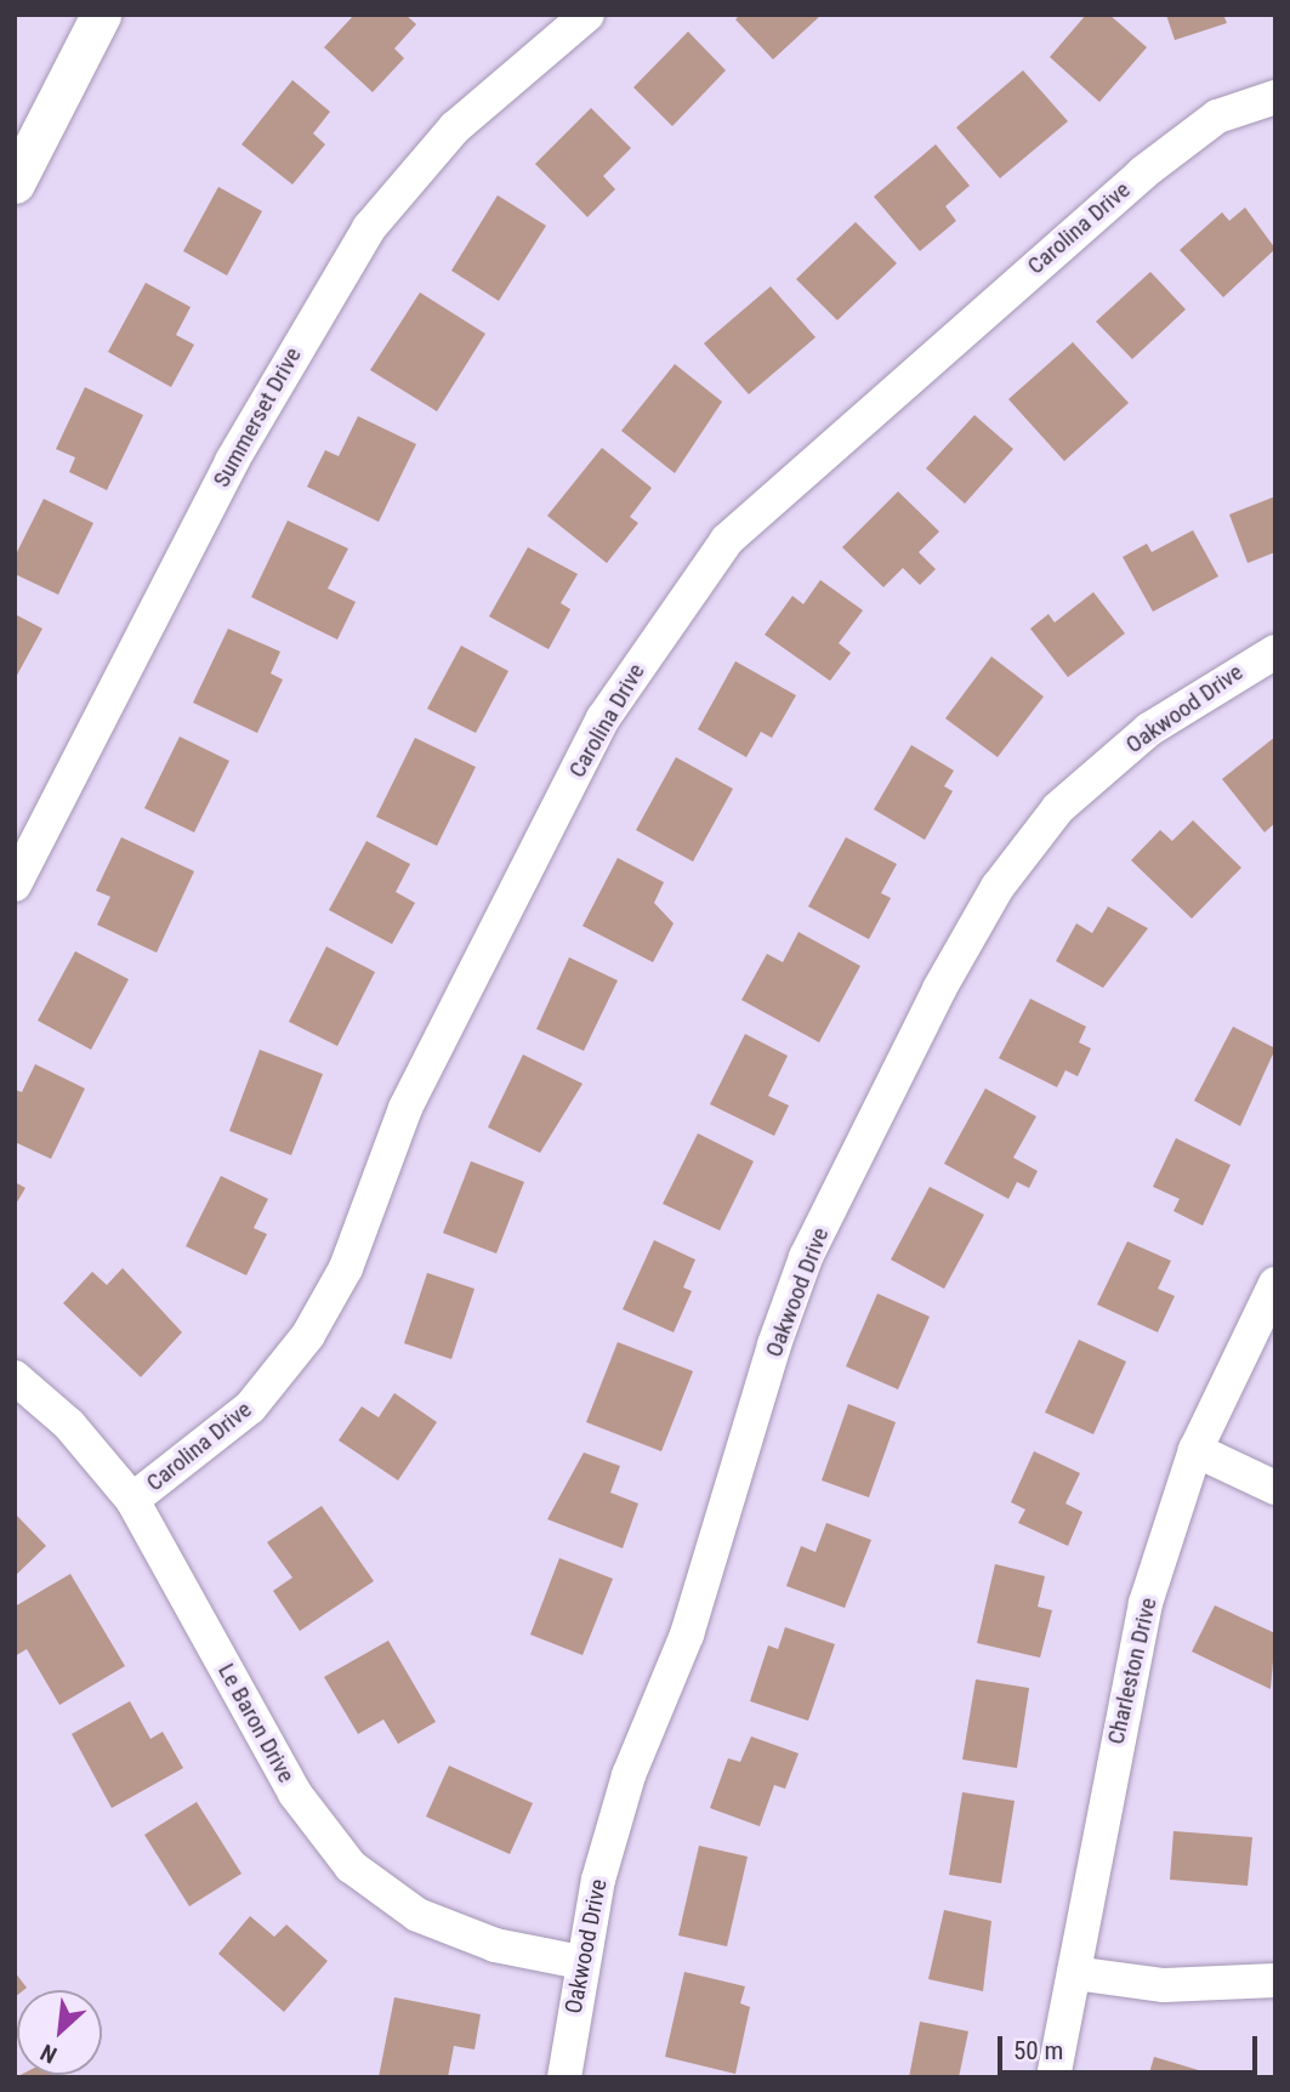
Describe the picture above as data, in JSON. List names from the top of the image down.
{
  "streets": {
    "street": [
      "Carolina Drive",
      "Summerset Drive",
      "Oakwood Drive",
      "Charleston Drive",
      "Le Baron Drive"
    ]
  },
  "crossings": [
    ["Carolina Drive", "Le Baron Drive"],
    ["Oakwood Drive", "Le Baron Drive"]
  ],
  "scale_bar": "50 m",
  "north": "bottom left"
}
